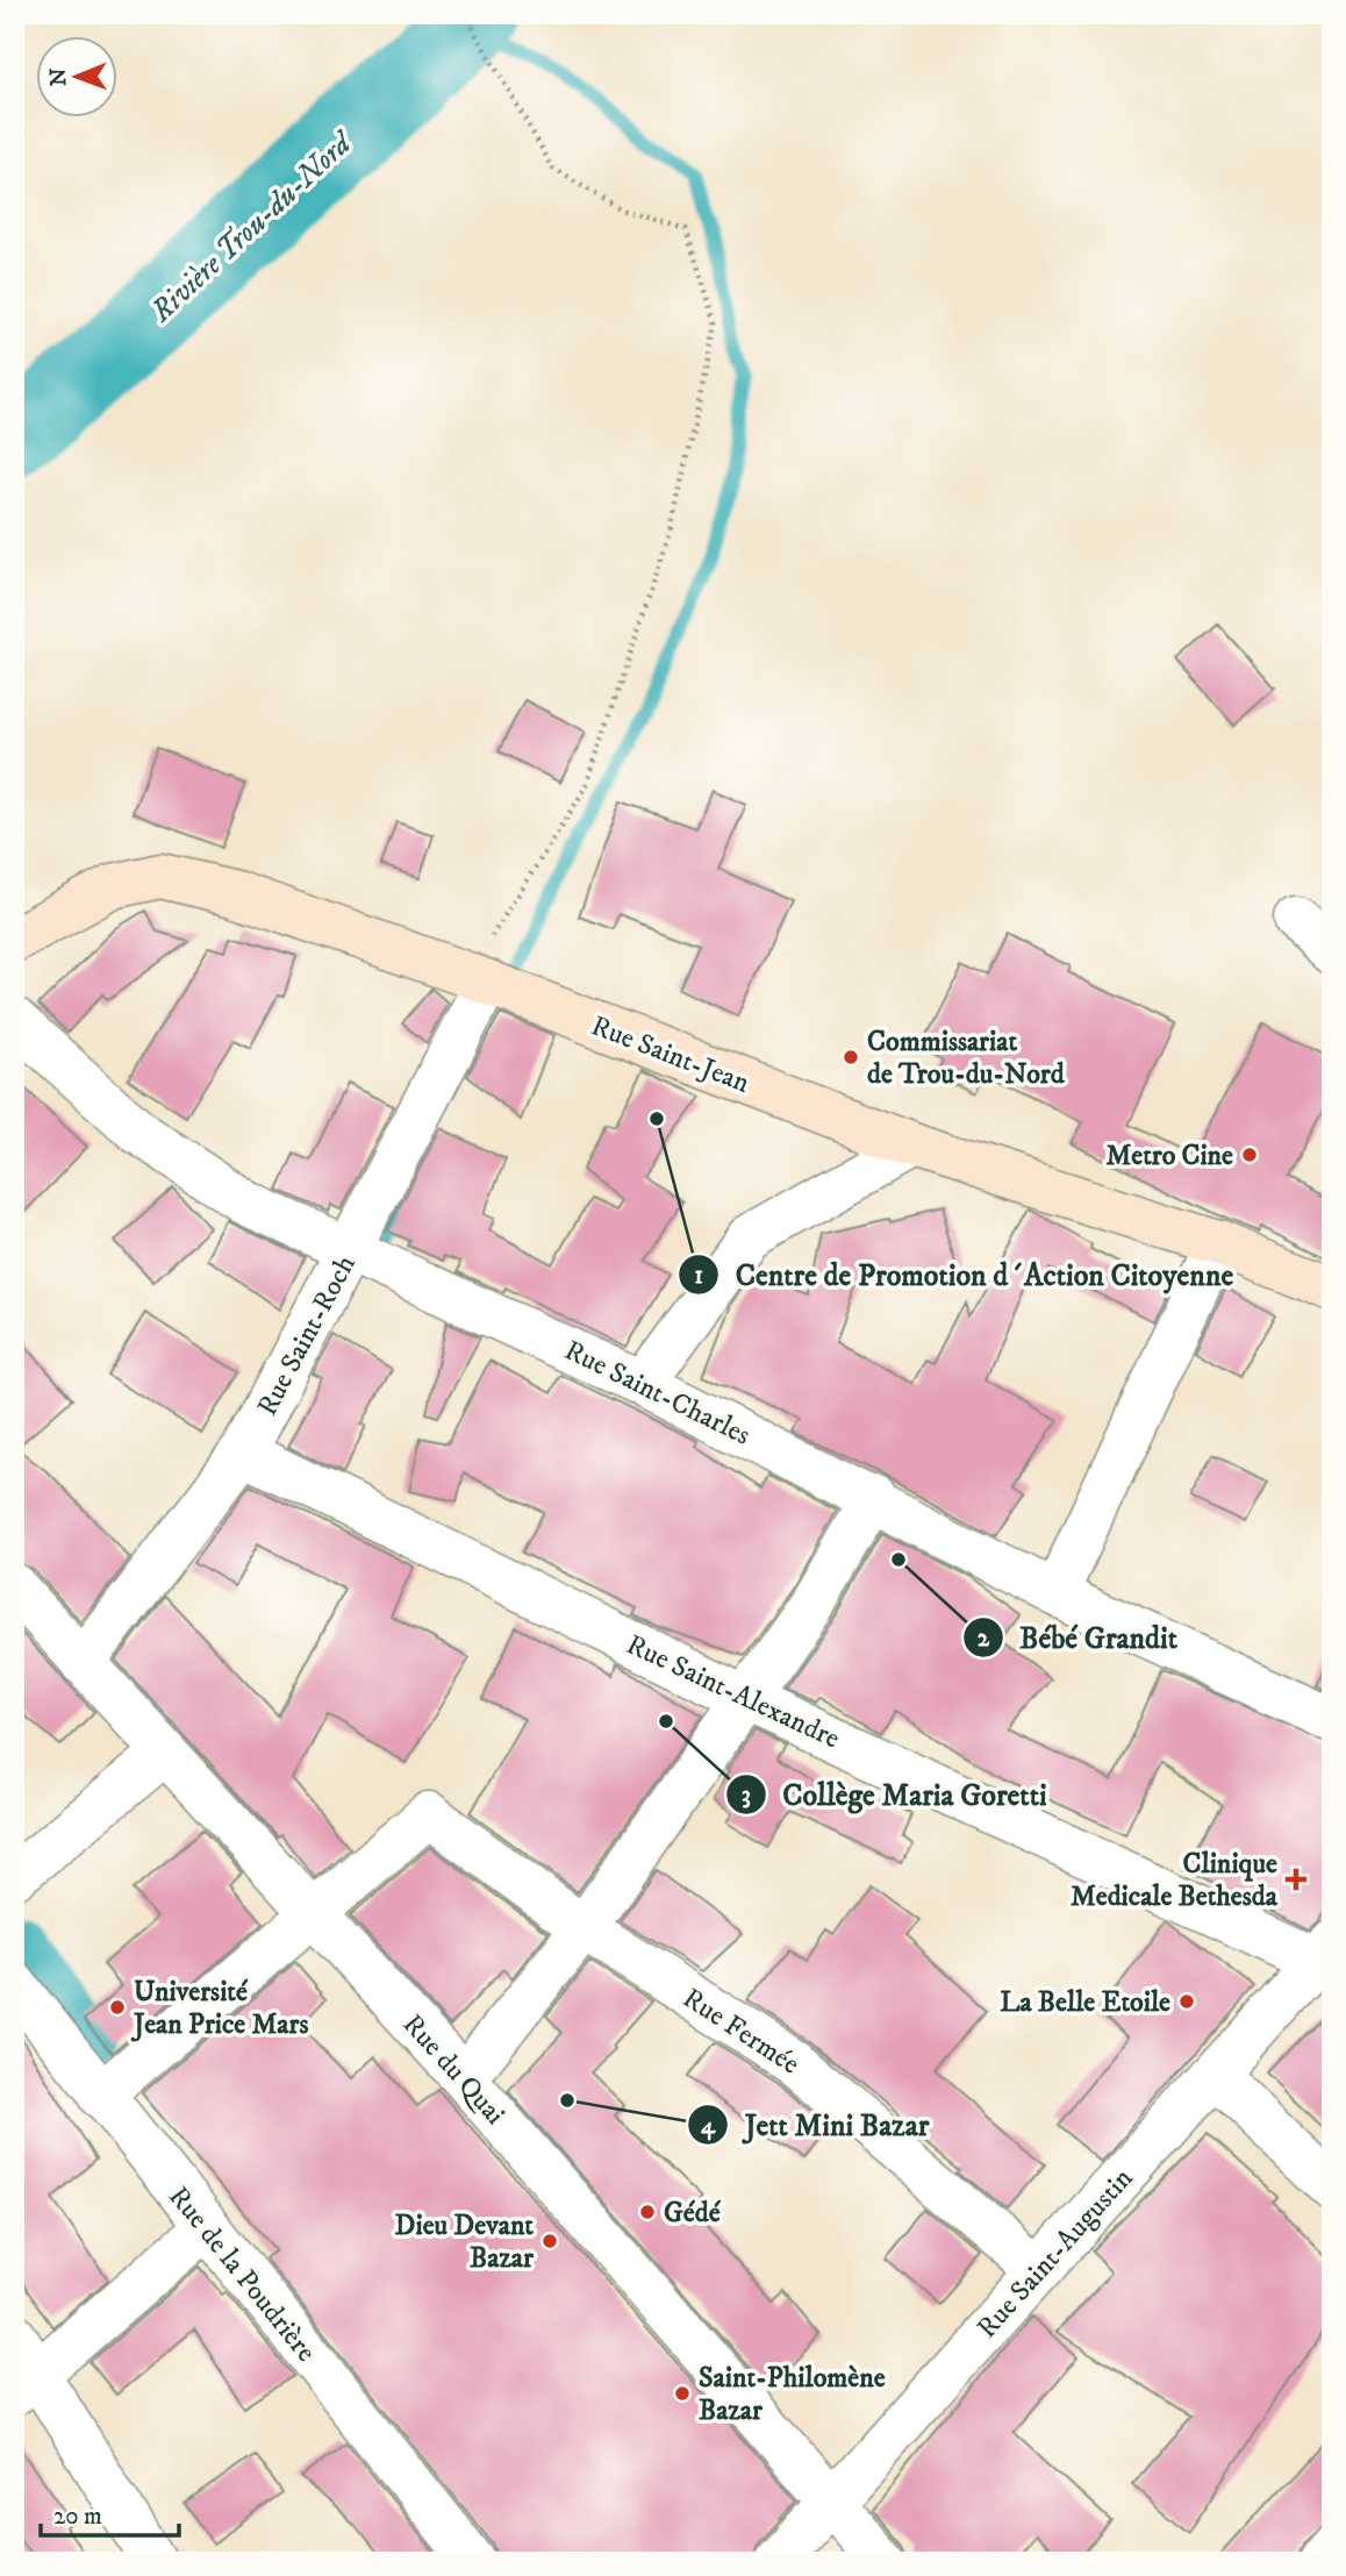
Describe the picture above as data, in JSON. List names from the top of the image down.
{
  "streets": {
    "street": [
      "Rue Saint-Jean",
      "Rue Saint-Roch",
      "Rue Saint-Charles",
      "Rue Saint-Alexandre",
      "Rue Fermée",
      "Rue du Quai",
      "Rue Saint-Augustin",
      "Rue de la Poudrière"
    ]
  },
  "crossings": [
    ["Rue Saint-Jean", "Rue Saint-Roch"],
    ["Rue Saint-Roch", "Rue Saint-Charles"],
    ["Rue Saint-Roch", "Rue Saint-Alexandre"],
    ["Rue Saint-Roch", "Rue du Quai"],
    ["Rue Saint-Alexandre", "Rue Saint-Augustin"],
    ["Rue Fermée", "Rue du Quai"],
    ["Rue Fermée", "Rue Saint-Augustin"],
    ["Rue du Quai", "Rue Saint-Augustin"]
  ],
  "water": ["Rivière Trou-du-Nord"],
  "places": {
    "other": [
      "Commissariat de Trou-du-Nord",
      "Centre de Promotion d´Action Citoyenne",
      "Metro Cine",
      "Bébé Grandit",
      "Collège Maria Goretti",
      "La Belle Etoile",
      "Université Jean Price Mars",
      "Jett Mini Bazar",
      "Gédé",
      "Dieu Devant Bazar",
      "Saint-Philomène Bazar"
    ],
    "health": ["Clinique Medicale Bethesda"]
  },
  "scale_bar": "20 m",
  "north": "left"
}
